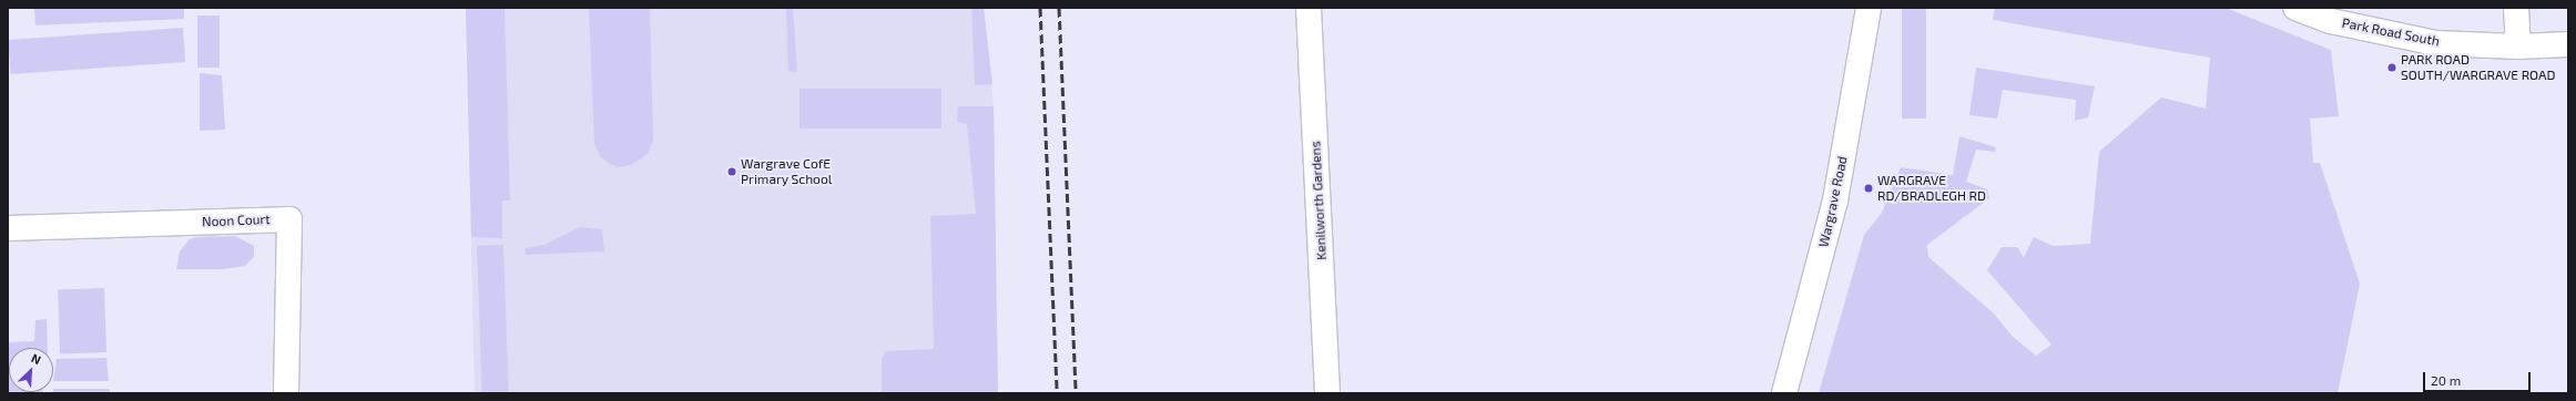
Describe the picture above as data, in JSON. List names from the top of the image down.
{
  "streets": {
    "street": [
      "Park Road South",
      "Kenilworth Gardens",
      "Wargrave Road",
      "Noon Court"
    ]
  },
  "places": ["PARK ROAD SOUTH/WARGRAVE ROAD", "Wargrave CofE Primary School", "WARGRAVE RD/BRADLEGH RD"],
  "scale_bar": "20 m",
  "north": "top right"
}
